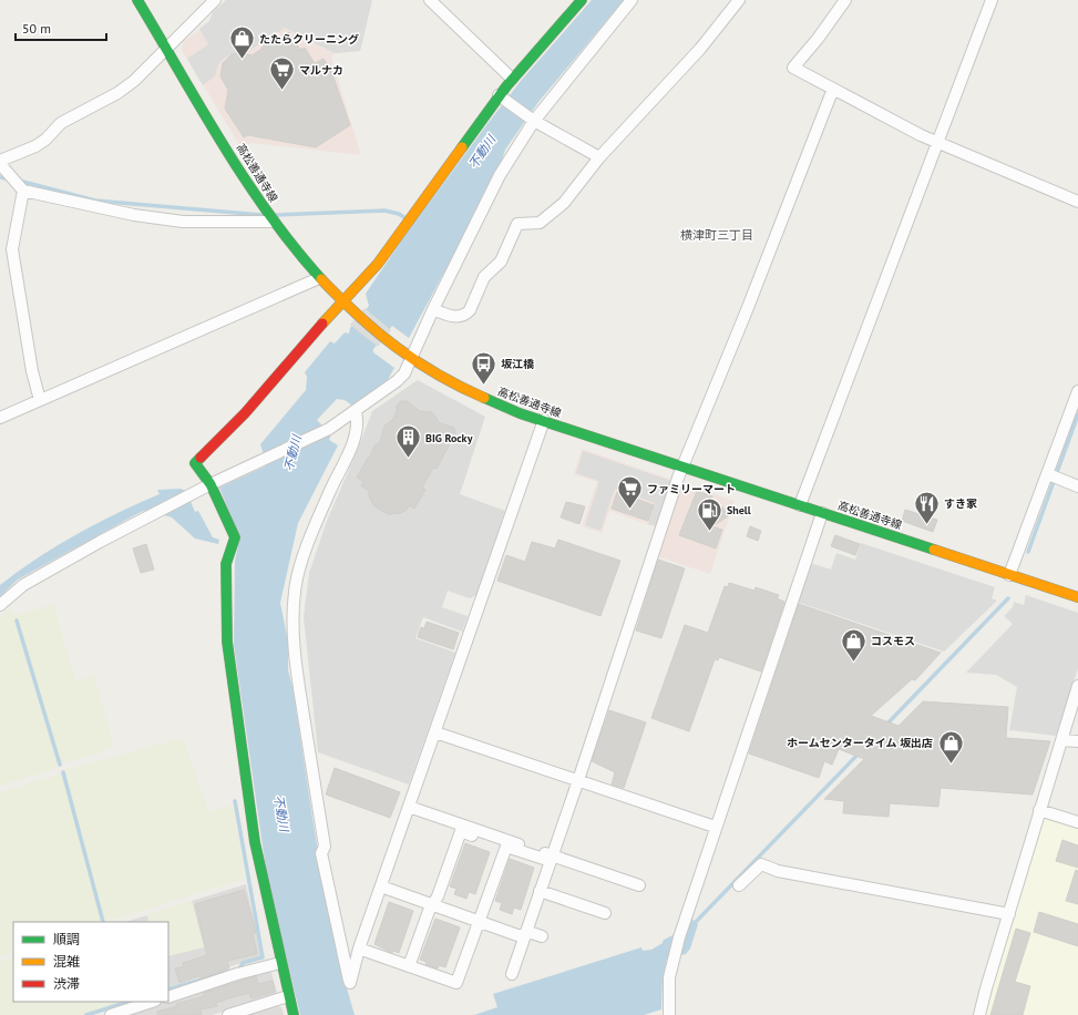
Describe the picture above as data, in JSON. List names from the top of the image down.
{
  "streets": {
    "street": ["高松善通寺線"]
  },
  "districts": ["横津町三丁目"],
  "water": ["不動川"],
  "places": {
    "shop": ["たたらクリーニング", "コスモス", "ホームセンタータイム 坂出店"],
    "supermarket": ["マルナカ", "ファミリーマート"],
    "bus stop": ["坂江橋"],
    "building": ["BIG Rocky"],
    "restaurant": ["すき家"],
    "fuel station": ["Shell"]
  },
  "legend": ["順調", "混雑", "渋滞"],
  "scale_bar": "50 m"
}
